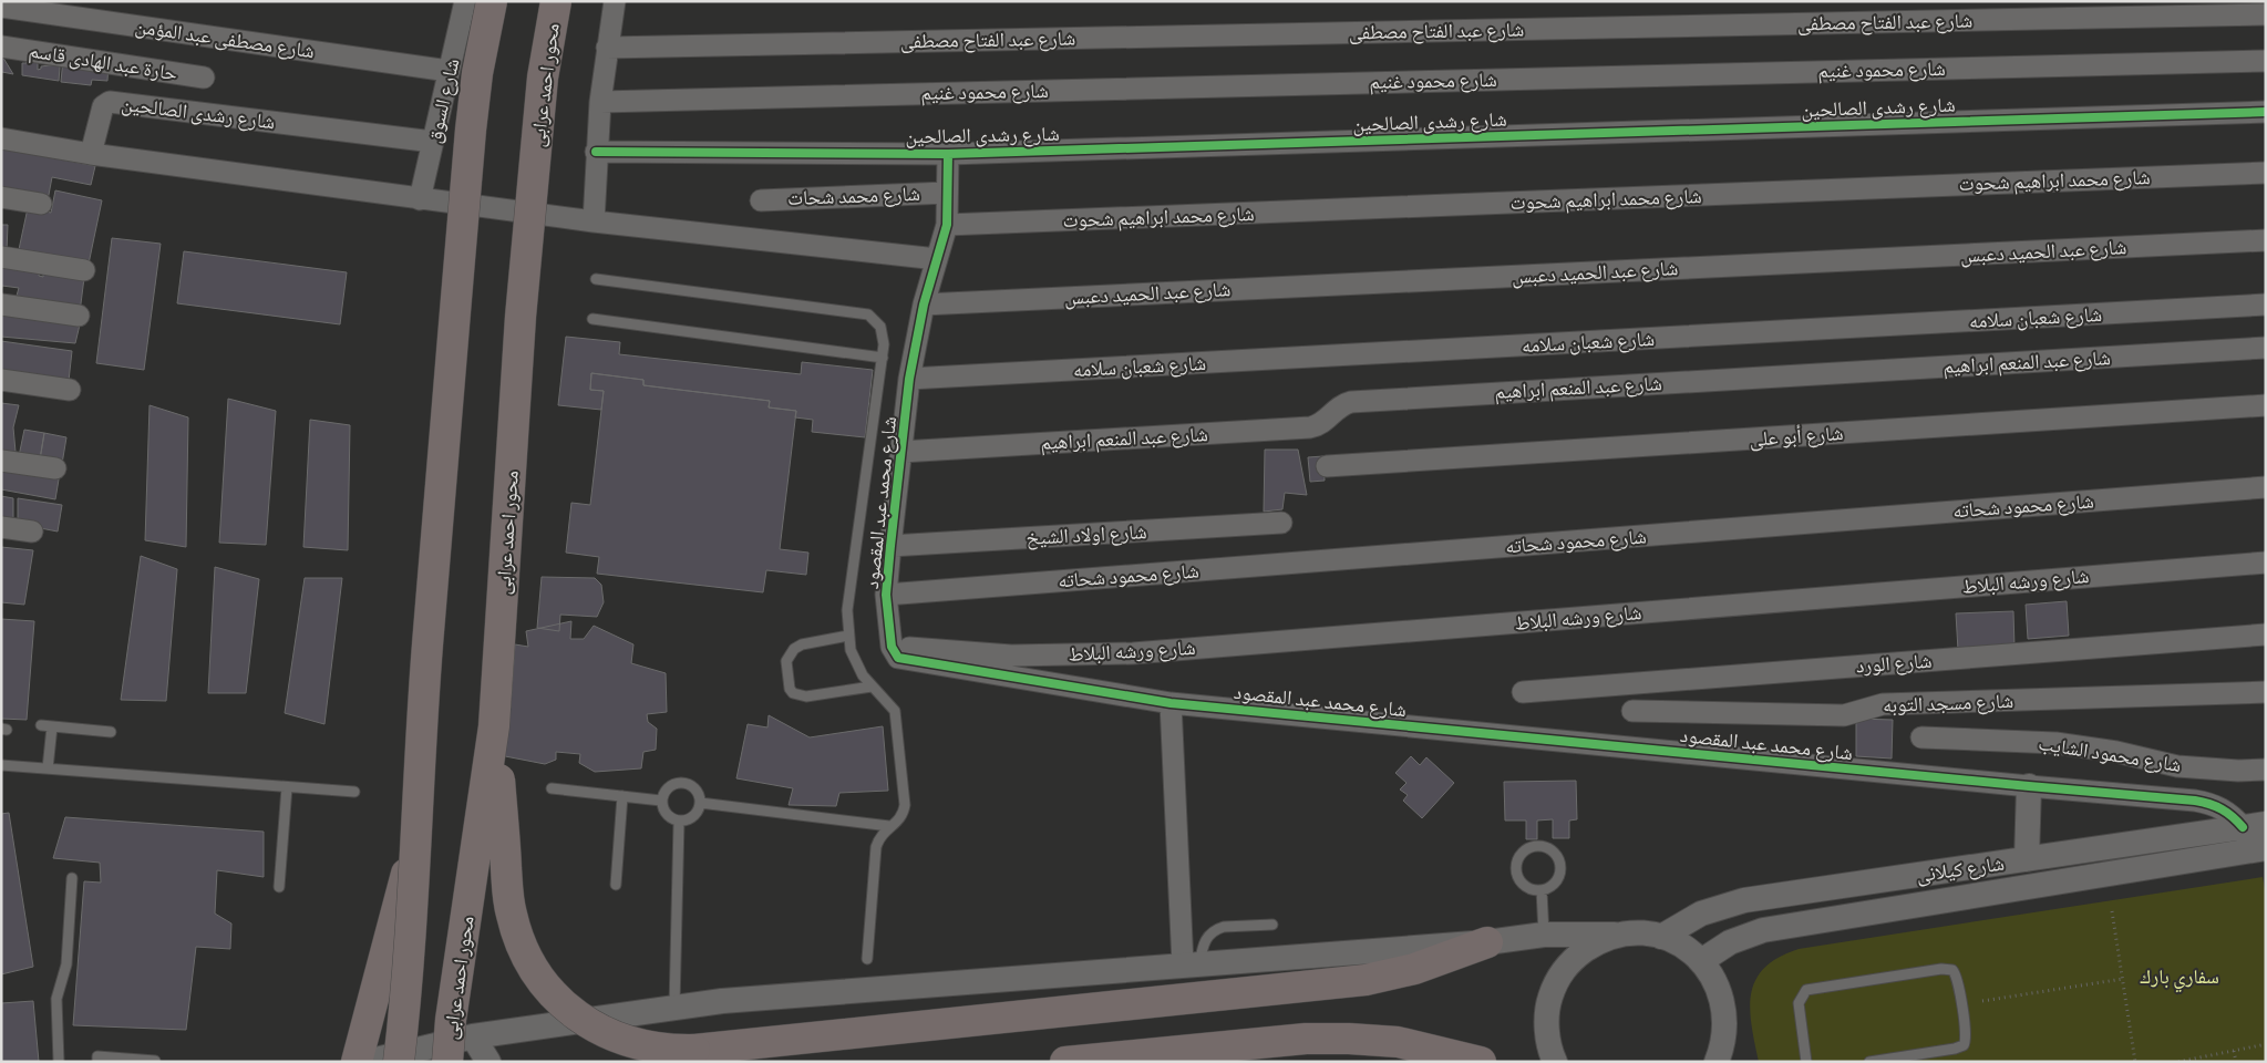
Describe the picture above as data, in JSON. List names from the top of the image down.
{
  "streets": {
    "highway": ["محور احمد عرابى"],
    "street": [
      "شارع عبد الفتاح مصطفى",
      "شارع مصطفى عبد المؤمن",
      "حارة عبد الهادى قاسم",
      "شارع محمود غنيم",
      "شارع السوق",
      "شارع رشدى الصالحين",
      "شارع محمد ابراهيم شحوت",
      "شارع محمد شحات",
      "شارع عبد الحميد دعبس",
      "شارع شعبان سلامه",
      "شارع عبد المنعم ابراهيم",
      "شارع أبو على",
      "شارع محمد عبد المقصود",
      "شارع محمود شحاته",
      "شارع اولاد الشيخ",
      "شارع ورشه البلاط",
      "شارع الورد",
      "شارع مسجد التوبه",
      "شارع محمود الشايب",
      "شارع كيلانى"
    ]
  },
  "crossings": [
    ["شارع مصطفى عبد المؤمن", "شارع السوق"],
    ["شارع السوق", "شارع رشدى الصالحين"],
    ["شارع رشدى الصالحين", "شارع محمد عبد المقصود"],
    ["شارع محمد ابراهيم شحوت", "شارع محمد عبد المقصود"],
    ["شارع محمد شحات", "شارع محمد عبد المقصود"],
    ["شارع عبد الحميد دعبس", "شارع محمد عبد المقصود"],
    ["شارع شعبان سلامه", "شارع محمد عبد المقصود"],
    ["شارع عبد المنعم ابراهيم", "شارع محمد عبد المقصود"],
    ["شارع محمد عبد المقصود", "شارع محمود شحاته"],
    ["شارع محمد عبد المقصود", "شارع اولاد الشيخ"],
    ["شارع محمد عبد المقصود", "شارع ورشه البلاط"],
    ["شارع محمد عبد المقصود", "شارع كيلانى"]
  ],
  "parks": ["سفاري بارك"]
}
